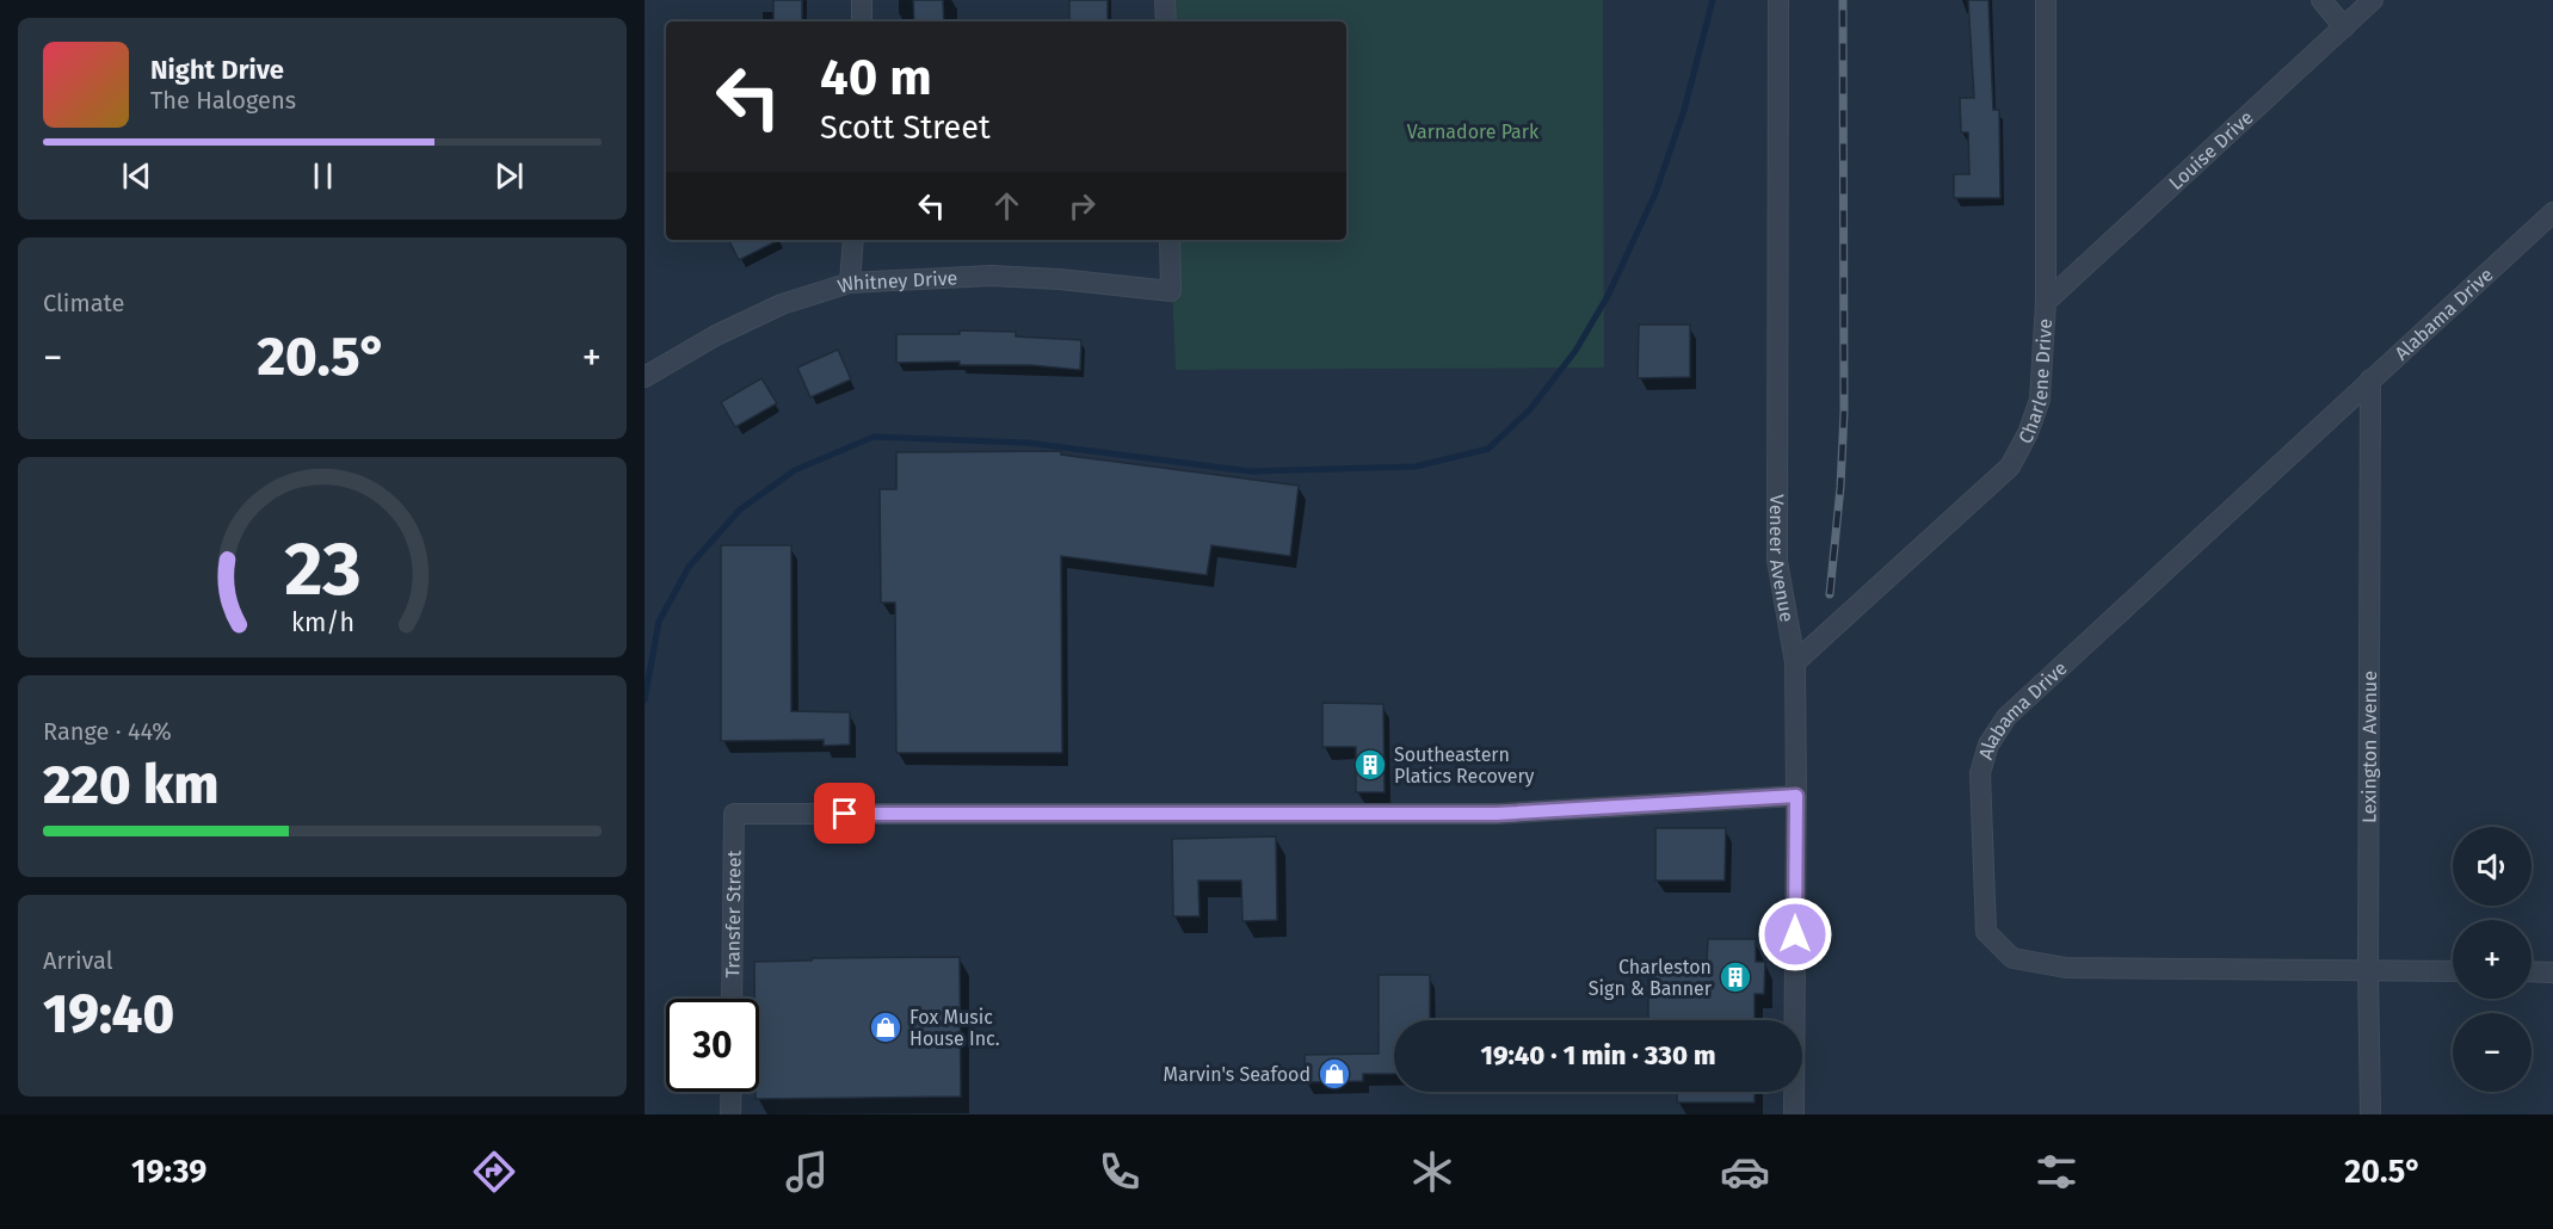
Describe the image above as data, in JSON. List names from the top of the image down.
{
  "streets": {
    "street": [
      "Louise Drive",
      "Whitney Drive",
      "Alabama Drive",
      "Charlene Drive",
      "Veneer Avenue",
      "Lexington Avenue",
      "Transfer Street"
    ]
  },
  "crossings": [
    ["Louise Drive", "Charlene Drive"],
    ["Alabama Drive", "Lexington Avenue"],
    ["Charlene Drive", "Veneer Avenue"],
    ["Veneer Avenue", "Transfer Street"]
  ],
  "parks": ["Varnadore Park"],
  "places": {
    "building": ["Southeastern Platics Recovery", "Charleston Sign & Banner"],
    "shop": ["Fox Music House Inc.", "Marvin's Seafood"]
  },
  "page": {
    "turn": ["40 m", "Scott Street"],
    "song": ["Night Drive", "The Halogens"],
    "tile": [
      "Climate",
      ["Range · 44%", "220 km"],
      ["Arrival", "19:40"]
    ],
    "heat": ["−", "20.5°", "+"],
    "map_buttons": ["+", "−"],
    "limit": "30",
    "trip": "19:40 · 1 min · 330 m",
    "tabs": ["19:39", "20.5°"],
    "gauge": ["23", "km/h"]
  }
}
